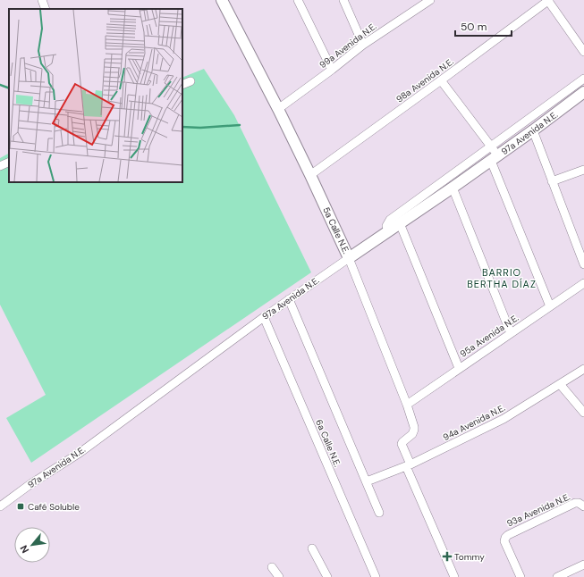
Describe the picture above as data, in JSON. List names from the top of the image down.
{
  "streets": {
    "street": [
      "99a Avenida N.E.",
      "98a Avenida N.E.",
      "97a Avenida N.E.",
      "5a Calle N.E.",
      "95a Avenida N.E.",
      "94a Avenida N.E.",
      "6a Calle N.E.",
      "93a Avenida N.E."
    ]
  },
  "crossings": [
    ["99a Avenida N.E.", "5a Calle N.E."],
    ["98a Avenida N.E.", "5a Calle N.E."],
    ["97a Avenida N.E.", "5a Calle N.E."],
    ["97a Avenida N.E.", "6a Calle N.E."],
    ["5a Calle N.E.", "95a Avenida N.E."],
    ["5a Calle N.E.", "94a Avenida N.E."]
  ],
  "districts": ["BARRIO BERTHA DÍAZ"],
  "places": {
    "transit": ["Café Soluble"],
    "health": ["Tommy"]
  },
  "scale_bar": "50 m",
  "north": "bottom left"
}
